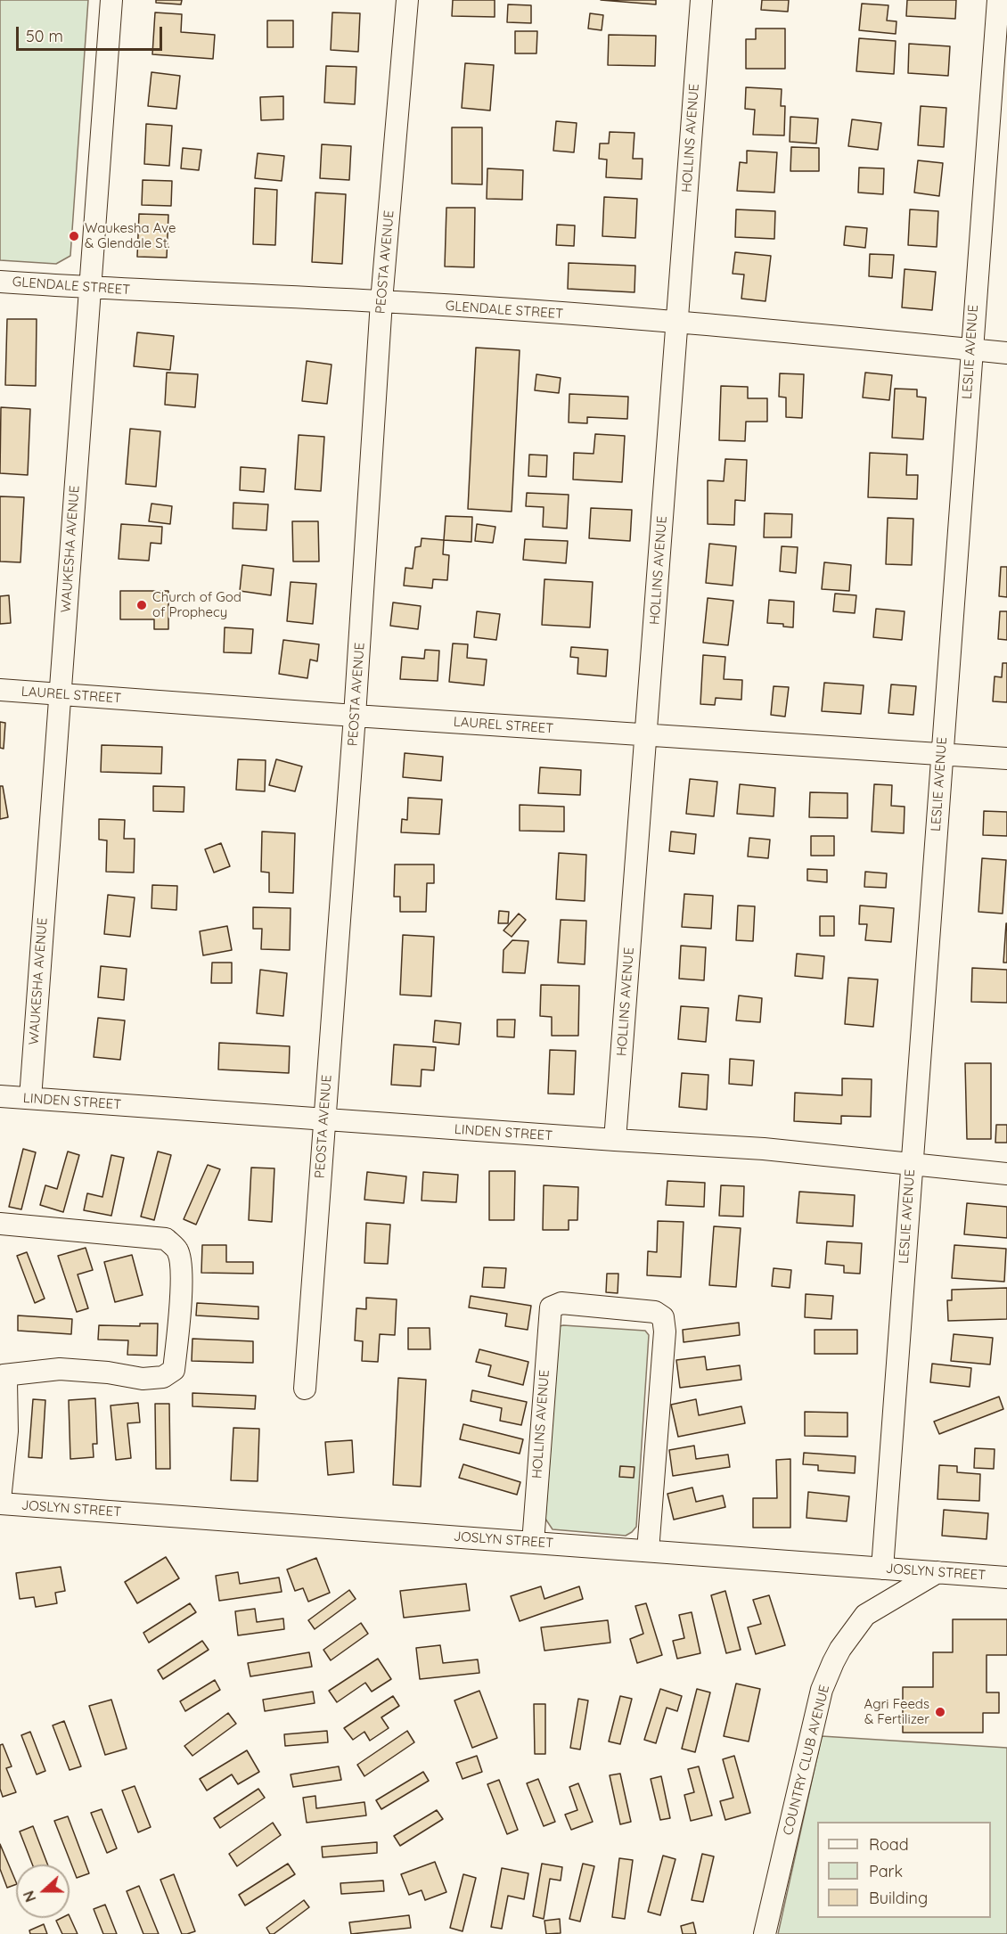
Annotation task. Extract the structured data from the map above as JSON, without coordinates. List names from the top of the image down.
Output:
{
  "streets": {
    "street": [
      "HOLLINS AVENUE",
      "PEOSTA AVENUE",
      "GLENDALE STREET",
      "LESLIE AVENUE",
      "WAUKESHA AVENUE",
      "LAUREL STREET",
      "LINDEN STREET",
      "JOSLYN STREET",
      "COUNTRY CLUB AVENUE"
    ]
  },
  "crossings": [
    ["HOLLINS AVENUE", "GLENDALE STREET"],
    ["HOLLINS AVENUE", "LAUREL STREET"],
    ["HOLLINS AVENUE", "LINDEN STREET"],
    ["HOLLINS AVENUE", "JOSLYN STREET"],
    ["PEOSTA AVENUE", "GLENDALE STREET"],
    ["PEOSTA AVENUE", "LAUREL STREET"],
    ["PEOSTA AVENUE", "LINDEN STREET"],
    ["GLENDALE STREET", "LESLIE AVENUE"],
    ["GLENDALE STREET", "WAUKESHA AVENUE"],
    ["LESLIE AVENUE", "LAUREL STREET"],
    ["LESLIE AVENUE", "LINDEN STREET"],
    ["LESLIE AVENUE", "JOSLYN STREET"],
    ["WAUKESHA AVENUE", "LAUREL STREET"],
    ["WAUKESHA AVENUE", "LINDEN STREET"],
    ["JOSLYN STREET", "COUNTRY CLUB AVENUE"]
  ],
  "places": ["Waukesha Ave & Glendale St.", "Church of God of Prophecy", "Agri Feeds & Fertilizer"],
  "legend": ["Road", "Park", "Building"],
  "scale_bar": "50 m",
  "north": "left"
}
